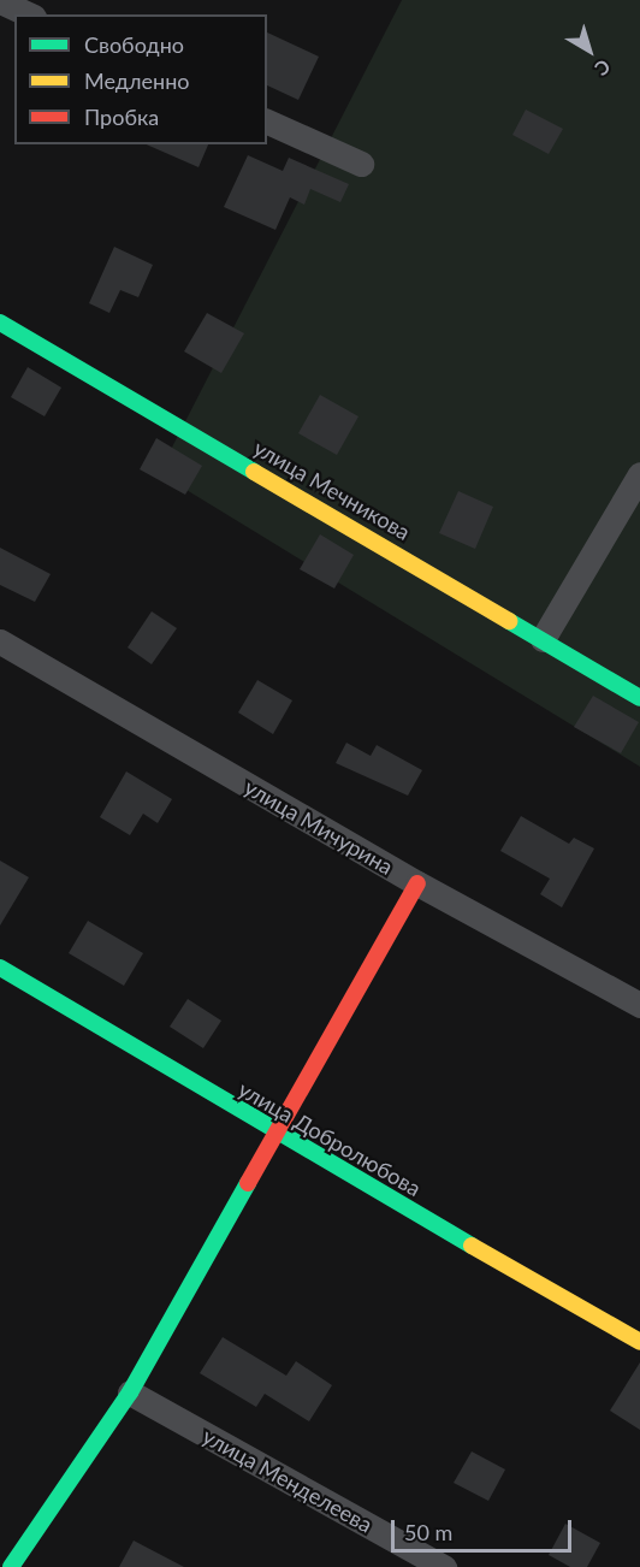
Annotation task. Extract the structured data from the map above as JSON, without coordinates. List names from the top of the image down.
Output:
{
  "streets": {
    "street": [
      "улица Мечникова",
      "улица Мичурина",
      "улица Добролюбова",
      "улица Менделеева"
    ]
  },
  "legend": ["Свободно", "Медленно", "Пробка"],
  "scale_bar": "50 m",
  "north": "bottom right"
}
